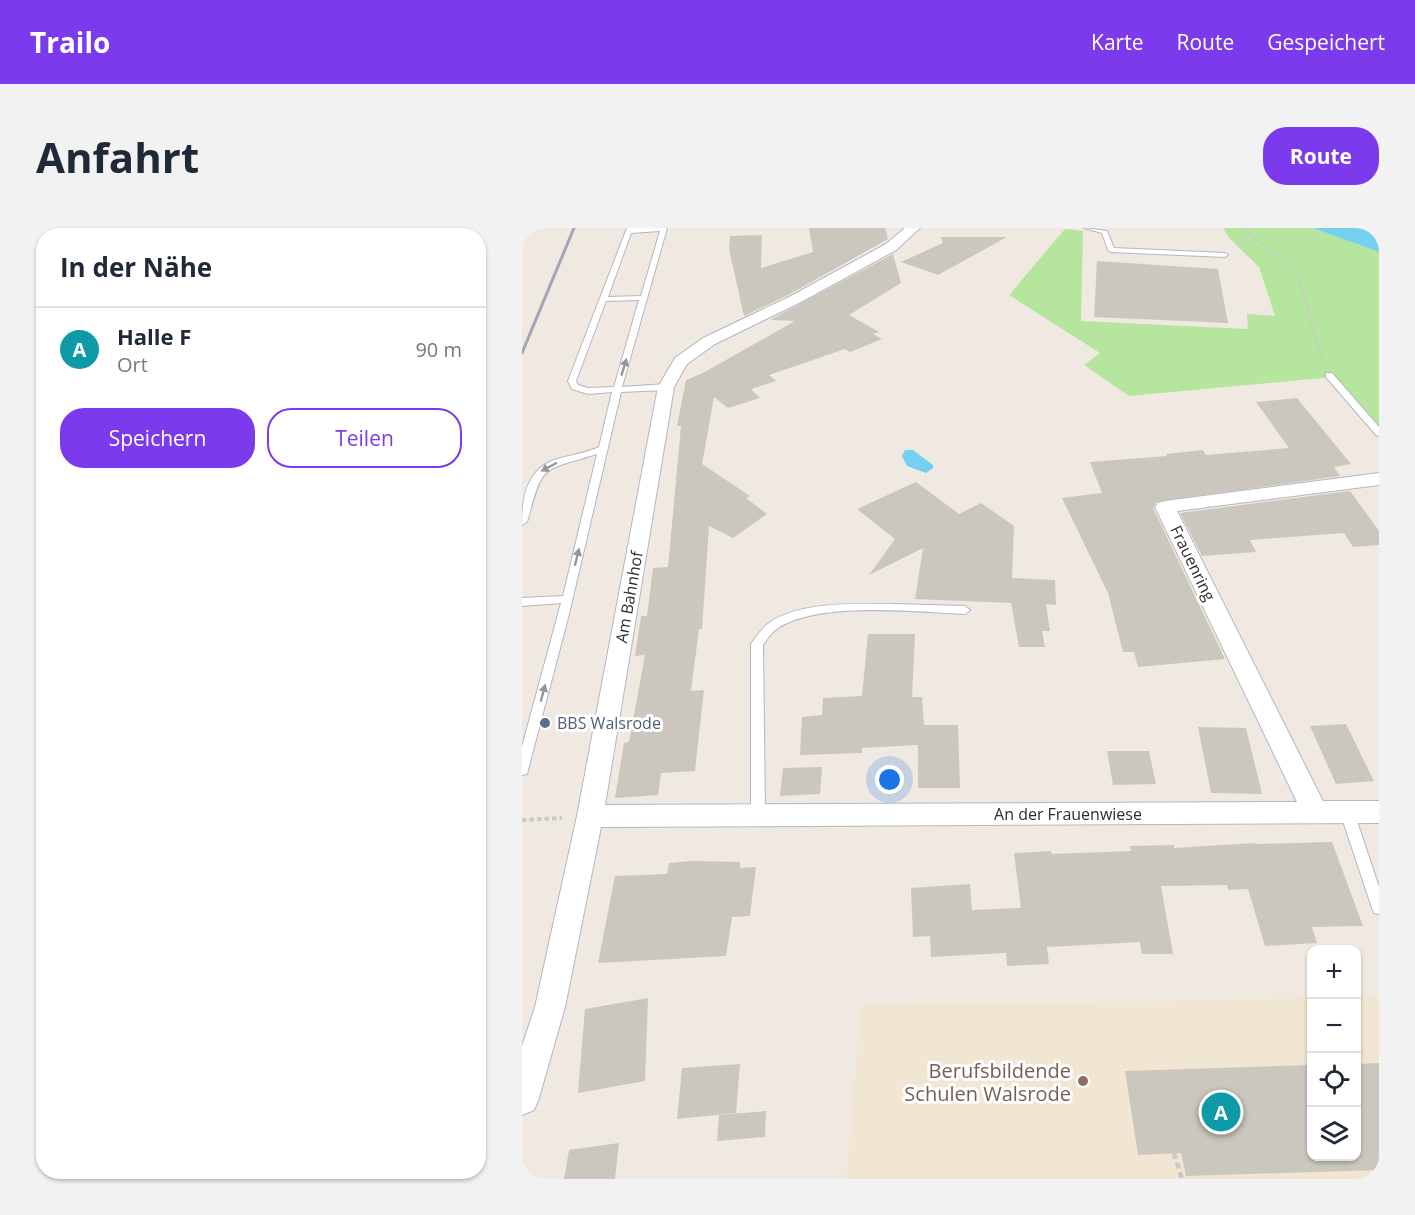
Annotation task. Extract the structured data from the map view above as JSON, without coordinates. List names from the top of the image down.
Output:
{
  "streets": {
    "street": ["Frauenring", "Am Bahnhof", "An der Frauenwiese"]
  },
  "crossings": [
    ["Frauenring", "An der Frauenwiese"],
    ["Am Bahnhof", "An der Frauenwiese"]
  ],
  "places": ["BBS Walsrode", "Berufsbildende Schulen Walsrode"],
  "page": {
    "header": "Trailo",
    "nav": ["Karte", "Route", "Gespeichert"],
    "buttons": [
      "Route",
      ["Speichern", "Teilen"]
    ],
    "title": "Anfahrt",
    "heading": "In der Nähe",
    "list": [
      {
        "mark": "A",
        "name": "Halle F",
        "note": "Ort",
        "value": "90 m"
      }
    ],
    "map_buttons": ["+", "−"],
    "pins": "A"
  }
}
